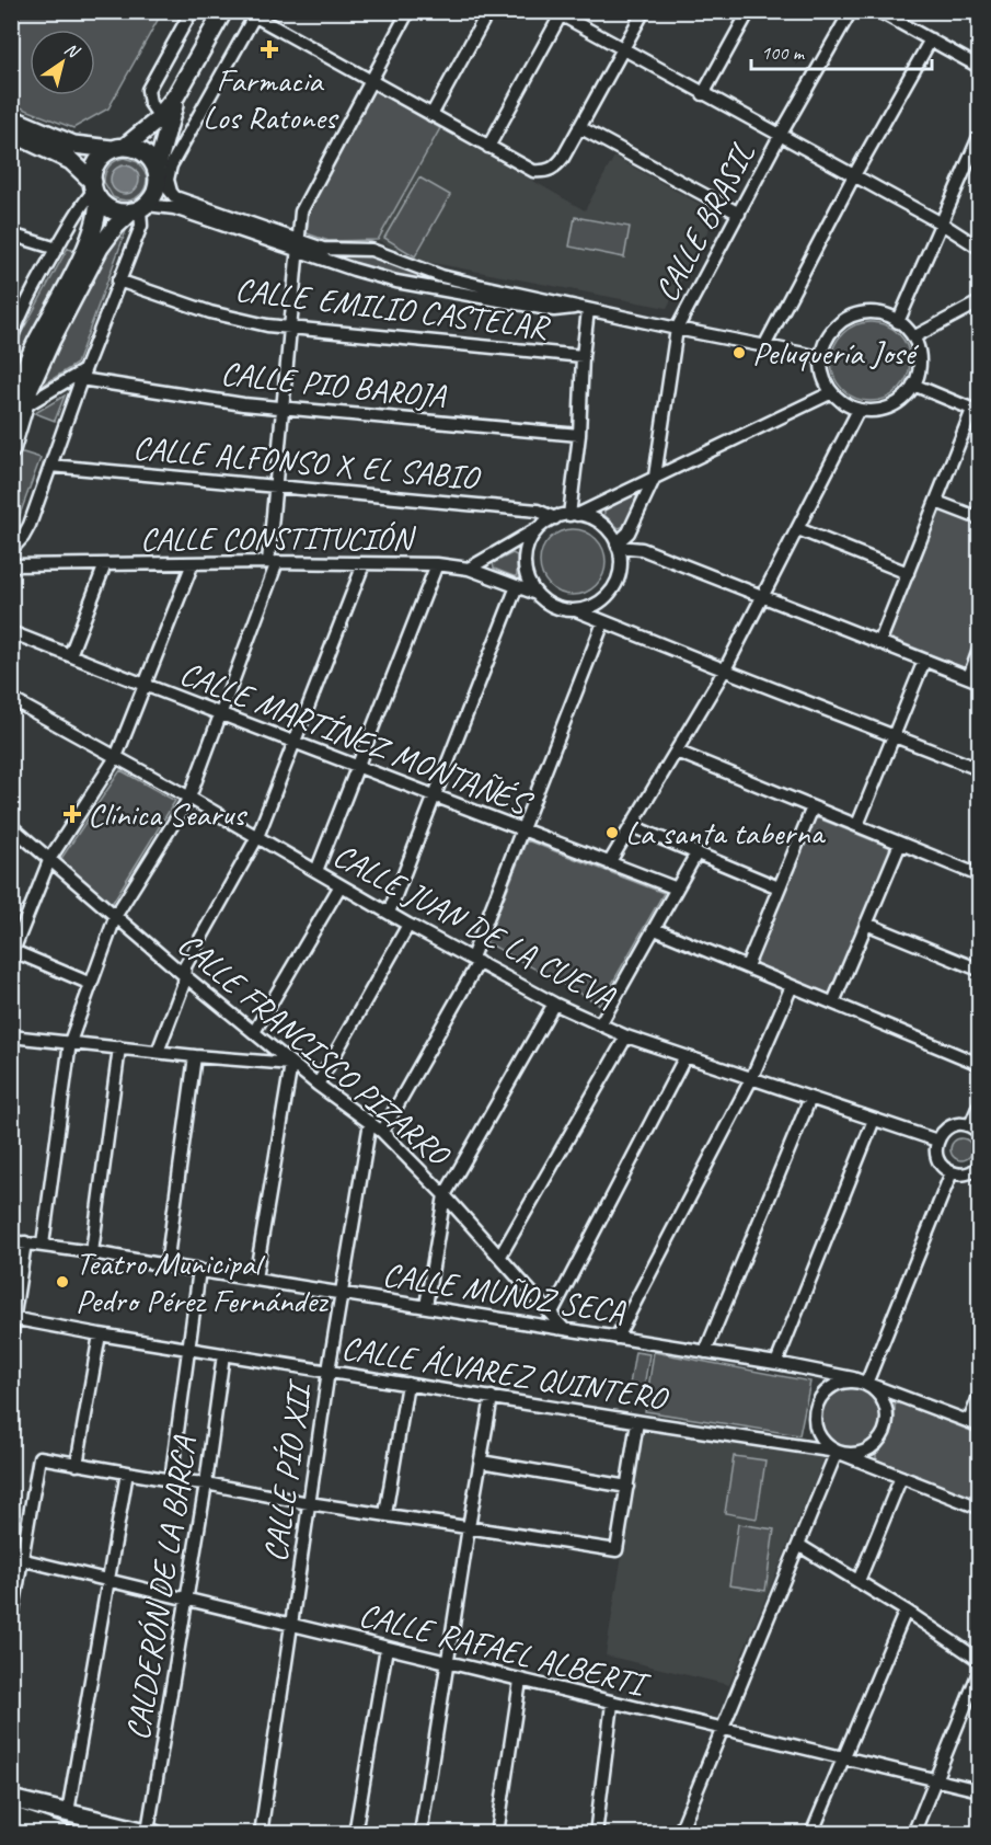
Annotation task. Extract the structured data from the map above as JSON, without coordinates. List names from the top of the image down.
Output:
{
  "streets": {
    "street": [
      "CALLE BRASIL",
      "CALLE EMILIO CASTELAR",
      "CALLE PIO BAROJA",
      "CALLE ALFONSO X EL SABIO",
      "CALLE CONSTITUCIÓN",
      "CALLE MARTÍNEZ MONTAÑÉS",
      "CALLE JUAN DE LA CUEVA",
      "CALLE FRANCISCO PIZARRO",
      "CALLE MUÑOZ SECA",
      "CALLE ÁLVAREZ QUINTERO",
      "CALLE PÍO XII",
      "CALDERÓN DE LA BARCA",
      "CALLE RAFAEL ALBERTI"
    ]
  },
  "crossings": [
    ["CALLE BRASIL", "CALLE ALFONSO X EL SABIO"],
    ["CALLE BRASIL", "CALLE CONSTITUCIÓN"],
    ["CALLE ALFONSO X EL SABIO", "CALLE CONSTITUCIÓN"],
    ["CALLE FRANCISCO PIZARRO", "CALLE MUÑOZ SECA"],
    ["CALLE FRANCISCO PIZARRO", "CALLE PÍO XII"],
    ["CALLE MUÑOZ SECA", "CALLE ÁLVAREZ QUINTERO"],
    ["CALLE MUÑOZ SECA", "CALLE PÍO XII"],
    ["CALLE ÁLVAREZ QUINTERO", "CALLE PÍO XII"],
    ["CALLE ÁLVAREZ QUINTERO", "CALDERÓN DE LA BARCA"],
    ["CALLE PÍO XII", "CALLE RAFAEL ALBERTI"],
    ["CALDERÓN DE LA BARCA", "CALLE RAFAEL ALBERTI"]
  ],
  "places": {
    "health": ["Farmacia Los Ratones", "Clínica Searus"],
    "other": ["Peluquería José", "La santa taberna", "Teatro Municipal Pedro Pérez Fernández"]
  },
  "scale_bar": "100 m",
  "north": "top right"
}
